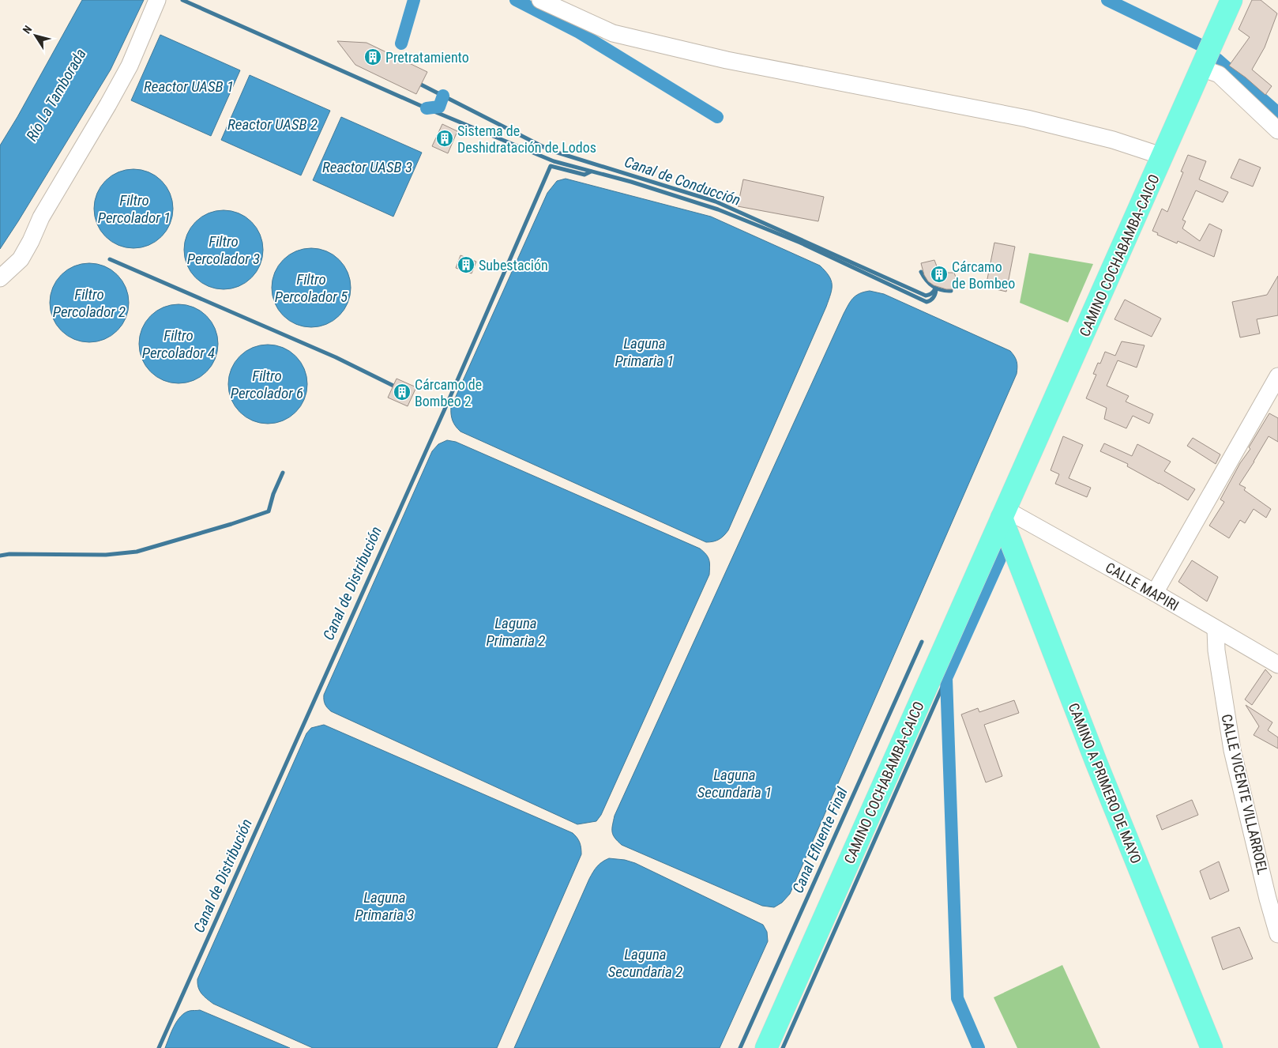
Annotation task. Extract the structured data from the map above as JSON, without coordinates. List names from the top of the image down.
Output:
{
  "streets": {
    "main road": ["CAMINO COCHABAMBA-CAICO", "CAMINO A PRIMERO DE MAYO"],
    "street": ["CALLE MAPIRI", "CALLE VICENTE VILLARROEL"]
  },
  "crossings": [
    ["CAMINO COCHABAMBA-CAICO", "CALLE MAPIRI"],
    ["CAMINO COCHABAMBA-CAICO", "CAMINO A PRIMERO DE MAYO"],
    ["CALLE MAPIRI", "CAMINO A PRIMERO DE MAYO"],
    ["CALLE MAPIRI", "CALLE VICENTE VILLARROEL"]
  ],
  "water": [
    "Reactor UASB 1",
    "Río La Tamborada",
    "Reactor UASB 2",
    "Reactor UASB 3",
    "Canal de Conducción",
    "Filtro Percolador 1",
    "Filtro Percolador 3",
    "Filtro Percolador 5",
    "Filtro Percolador 2",
    "Filtro Percolador 4",
    "Laguna Primaria 1",
    "Filtro Percolador 6",
    "Canal de Distribución",
    "Laguna Primaria 2",
    "Laguna Secundaria 1",
    "Canal Efluente Final",
    "Laguna Primaria 3",
    "Laguna Secundaria 2"
  ],
  "places": {
    "building": [
      "Pretratamiento",
      "Sistema de Deshidratación de Lodos",
      "Subestación",
      "Cárcamo de Bombeo",
      "Cárcamo de Bombeo 2"
    ]
  },
  "north": "top left"
}
